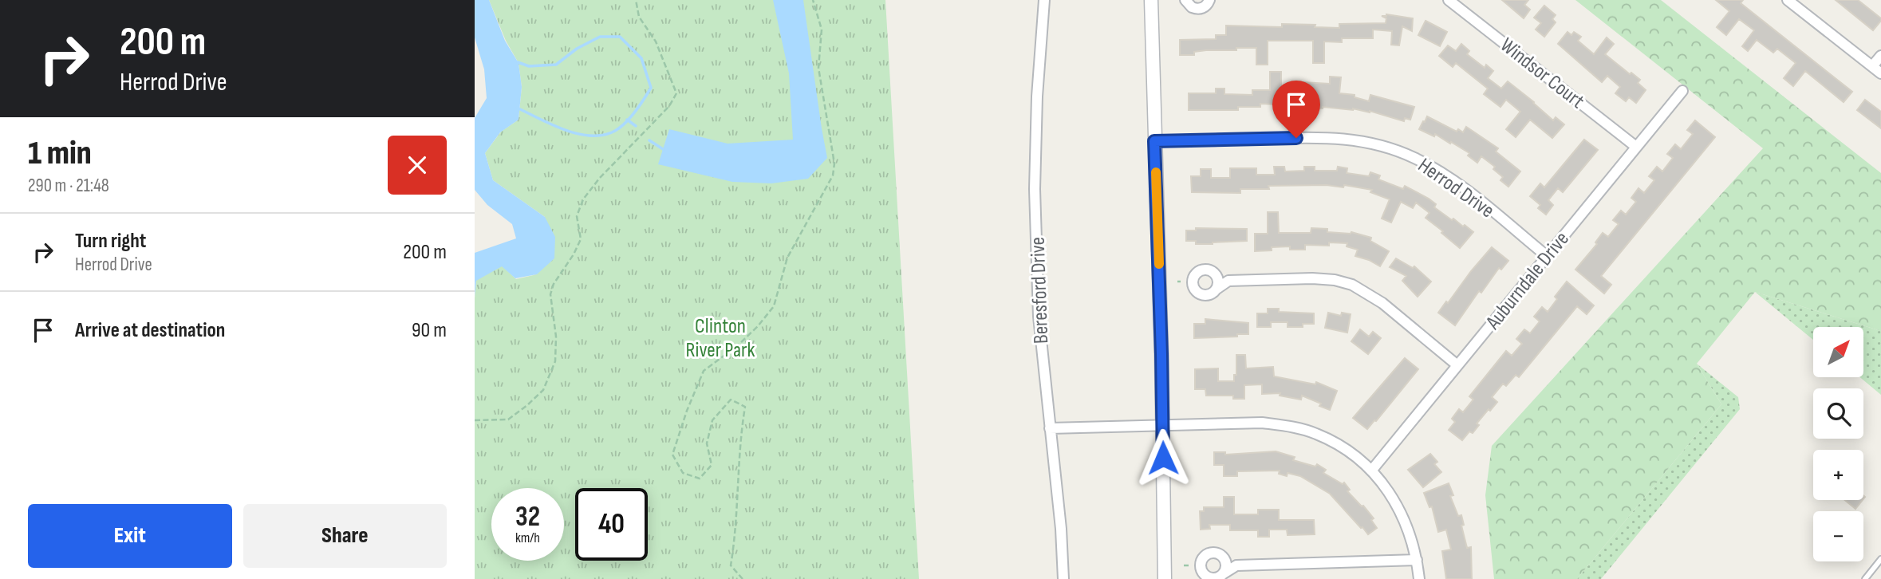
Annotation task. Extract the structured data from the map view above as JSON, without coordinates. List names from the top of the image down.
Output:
{
  "streets": {
    "street": [
      "Windsor Court",
      "Herrod Drive",
      "Auburndale Drive",
      "Beresford Drive"
    ]
  },
  "crossings": [
    ["Windsor Court", "Auburndale Drive"],
    ["Herrod Drive", "Auburndale Drive"]
  ],
  "parks": ["Clinton River Park"],
  "north": "top right",
  "page": {
    "turn": ["200 m", "Herrod Drive"],
    "heading": ["1 min", "290 m · 21:48"],
    "list": [
      {
        "name": "Turn right",
        "note": "Herrod Drive",
        "value": "200 m"
      },
      {
        "name": "Arrive at destination",
        "value": "90 m"
      }
    ],
    "map_buttons": ["+", "−"],
    "speed": "32 km/h",
    "limit": "40",
    "buttons": ["Exit", "Share"]
  }
}
